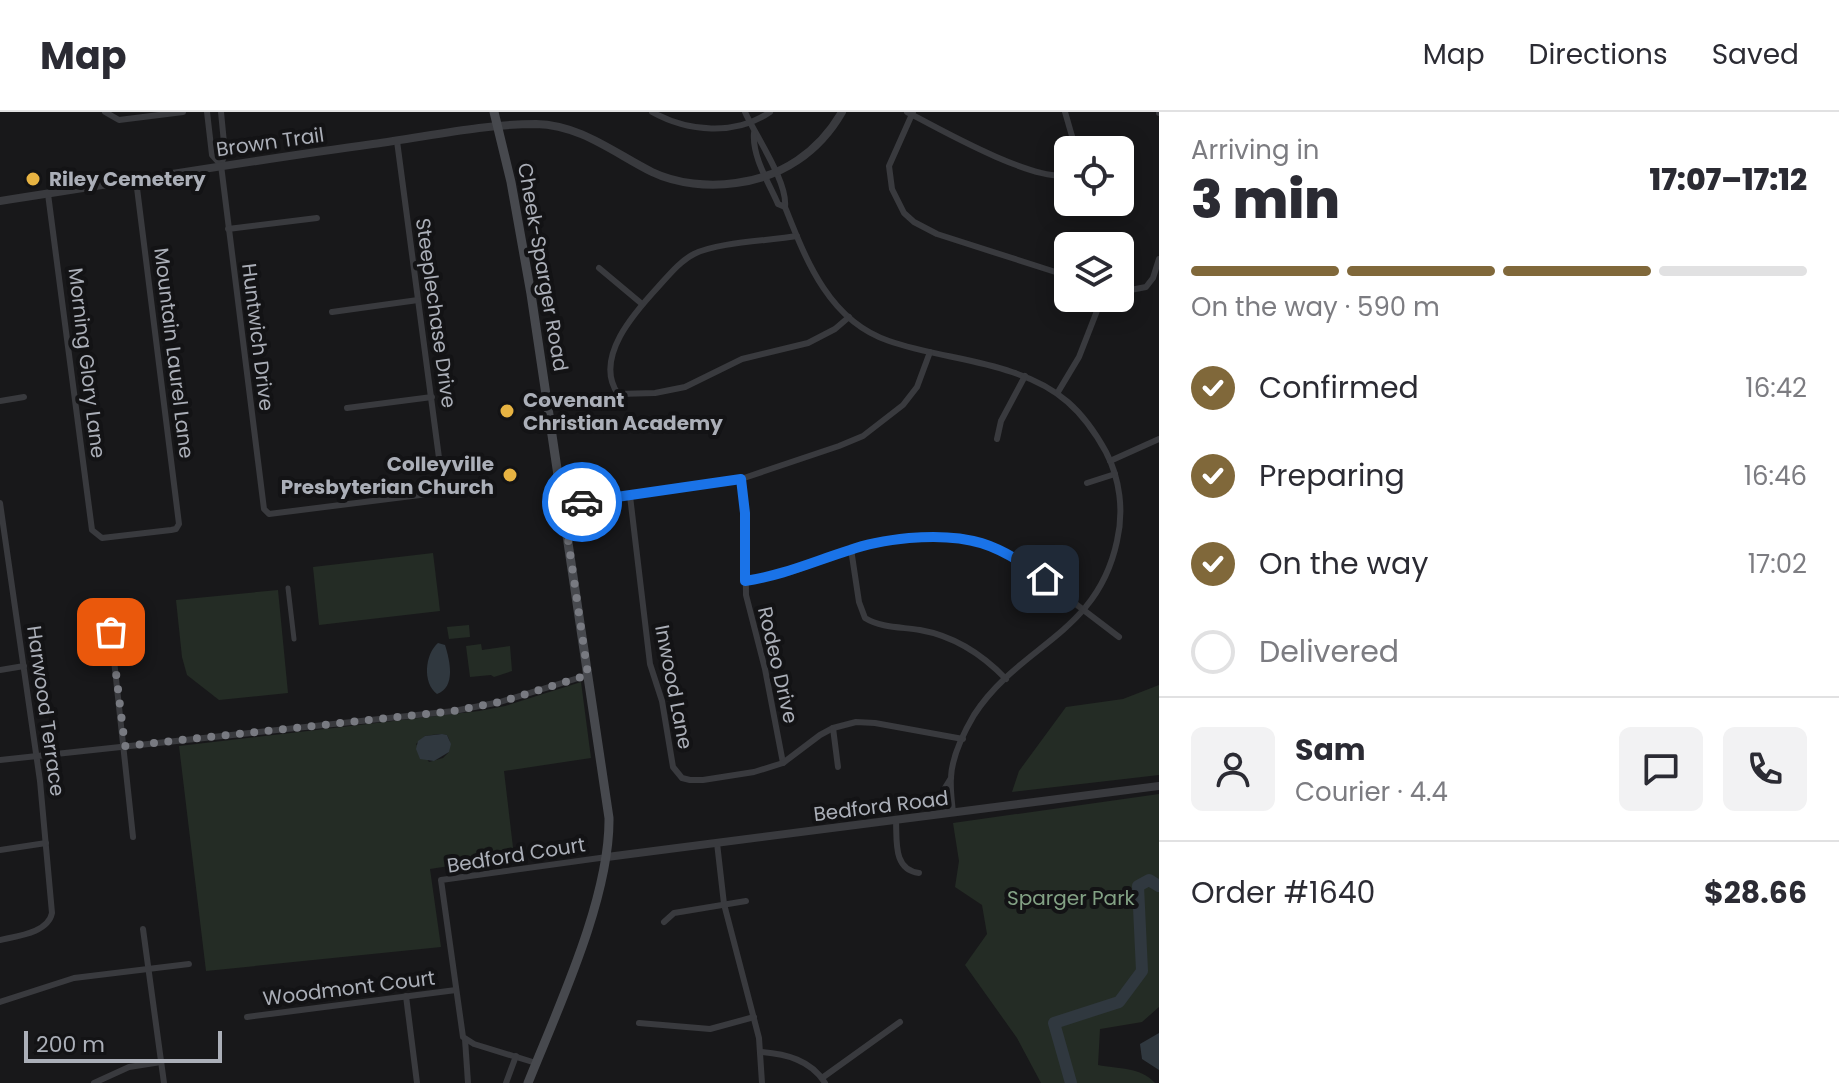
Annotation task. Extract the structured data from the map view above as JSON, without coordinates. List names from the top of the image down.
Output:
{
  "streets": {
    "main road": ["Cheek-Sparger Road"],
    "street": [
      "Brown Trail",
      "Steeplechase Drive",
      "Huntwich Drive",
      "Mountain Laurel Lane",
      "Morning Glory Lane",
      "Rodeo Drive",
      "Inwood Lane",
      "Harwood Terrace",
      "Bedford Road",
      "Bedford Court",
      "Woodmont Court"
    ]
  },
  "crossings": [
    ["Brown Trail", "Cheek-Sparger Road"],
    ["Brown Trail", "Steeplechase Drive"],
    ["Brown Trail", "Huntwich Drive"],
    ["Brown Trail", "Mountain Laurel Lane"],
    ["Brown Trail", "Morning Glory Lane"],
    ["Cheek-Sparger Road", "Bedford Road"],
    ["Cheek-Sparger Road", "Bedford Court"],
    ["Steeplechase Drive", "Huntwich Drive"],
    ["Mountain Laurel Lane", "Morning Glory Lane"],
    ["Rodeo Drive", "Inwood Lane"],
    ["Bedford Road", "Bedford Court"],
    ["Bedford Court", "Woodmont Court"]
  ],
  "parks": ["Sparger Park"],
  "places": ["Riley Cemetery", "Covenant Christian Academy", "Colleyville Presbyterian Church"],
  "scale_bar": "200 m",
  "page": {
    "header": "Map",
    "nav": ["Map", "Directions", "Saved"],
    "heading": ["3 min", "Arriving in", "17:07–17:12"],
    "panel": [
      "Sam",
      "Courier · 4.4",
      "Order #1640",
      "$28.66"
    ],
    "bar": "On the way · 590 m",
    "list": [
      ["Confirmed", "16:42"],
      ["Preparing", "16:46"],
      ["On the way", "17:02"],
      "Delivered"
    ],
    "scale": "200 m"
  }
}
